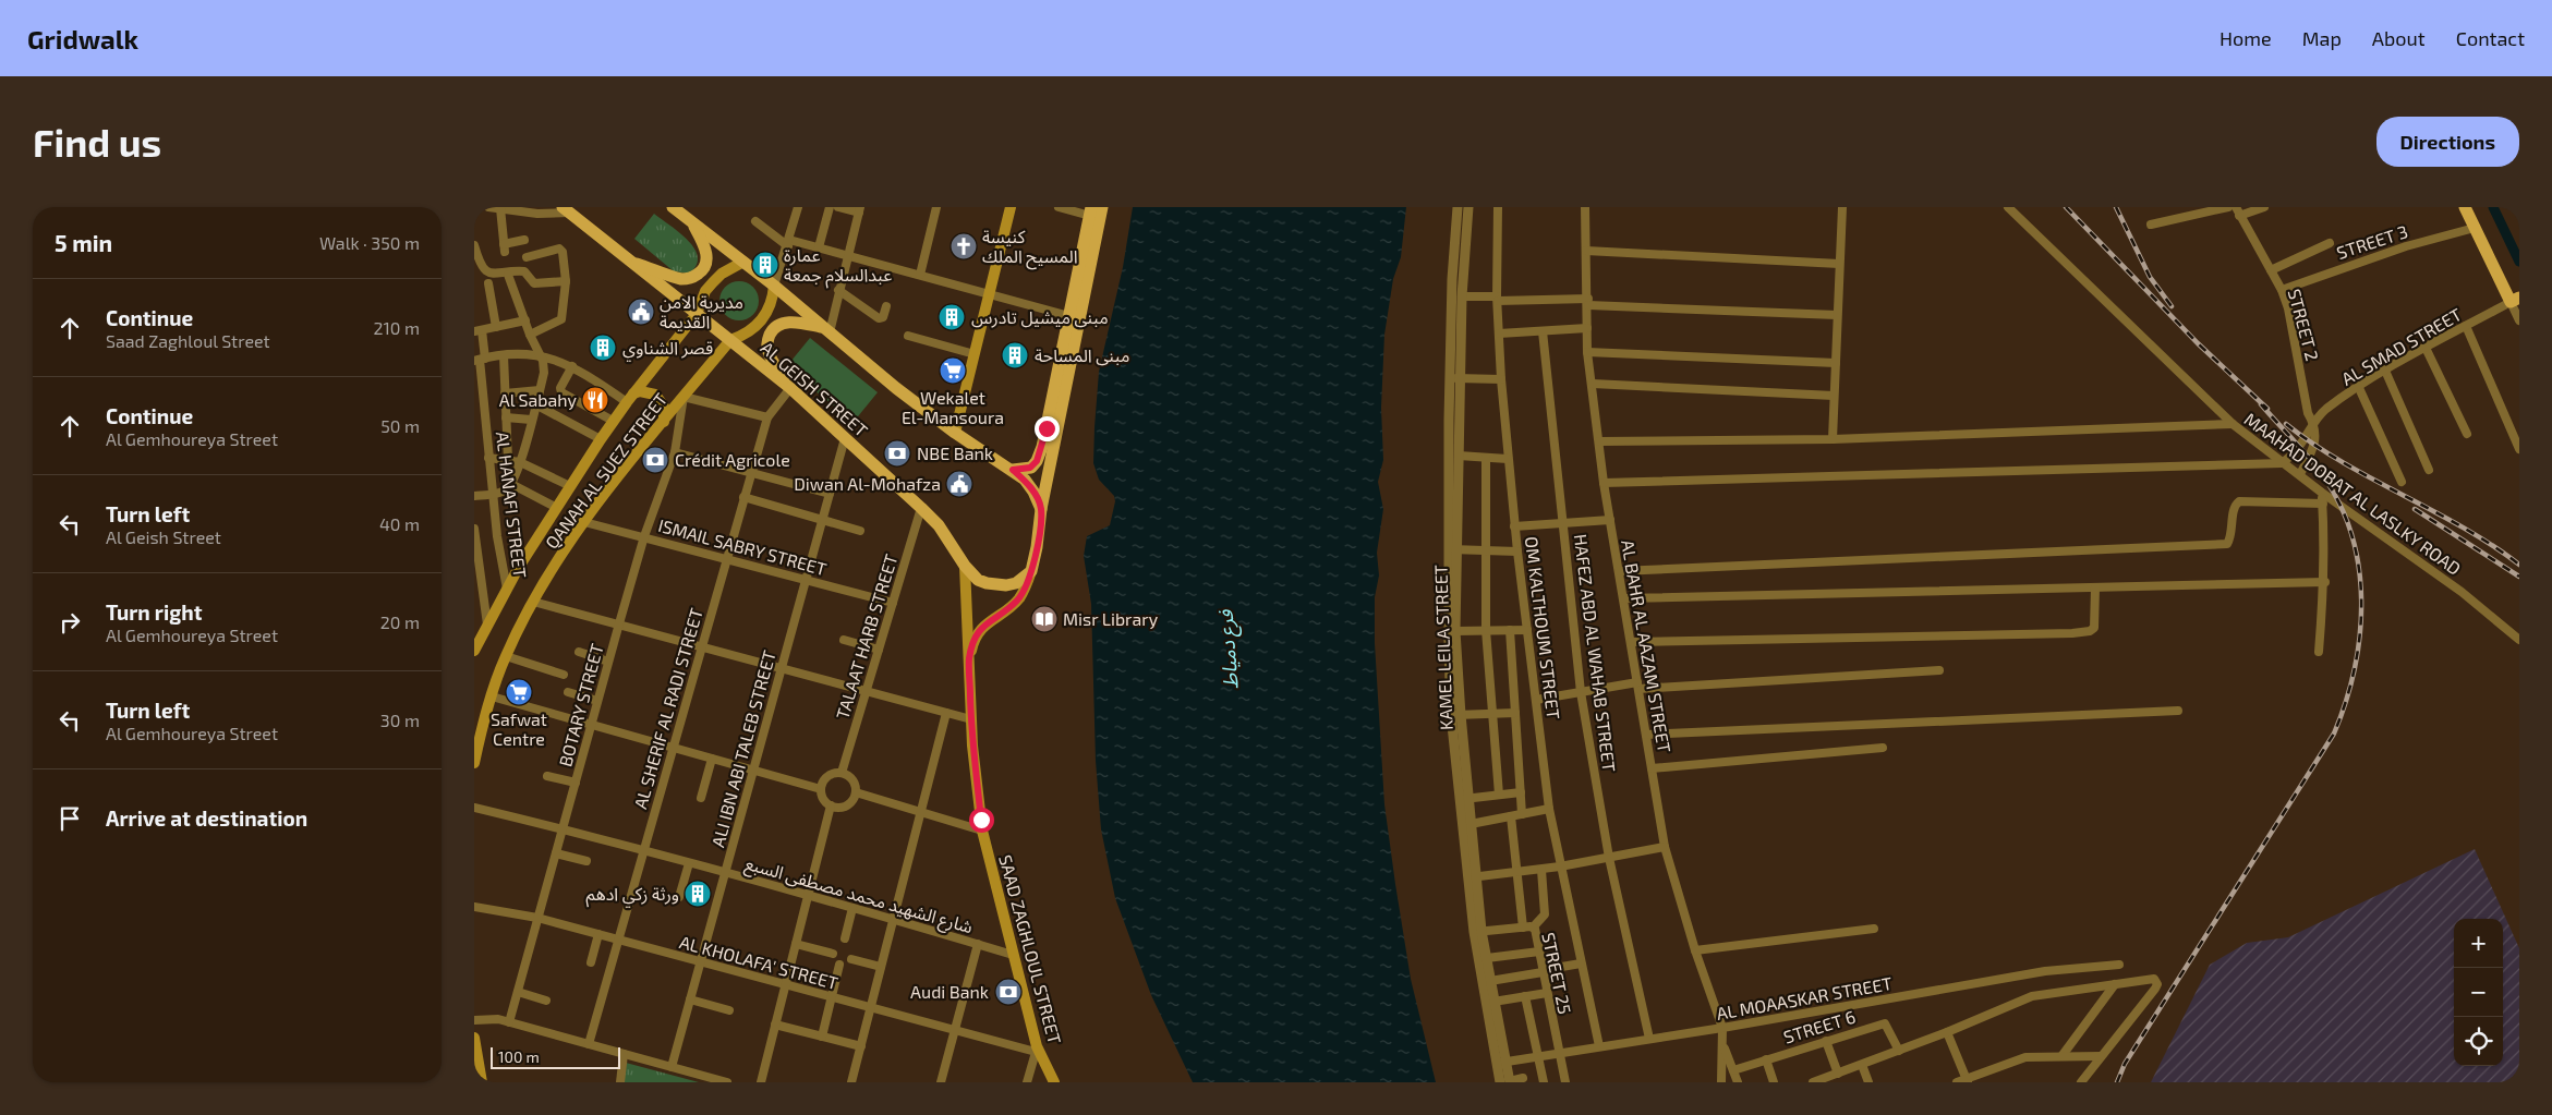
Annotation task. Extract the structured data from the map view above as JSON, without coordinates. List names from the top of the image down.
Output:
{
  "streets": {
    "main road": ["AL GEISH STREET", "QANAH AL SUEZ STREET", "SAAD ZAGHLOUL STREET"],
    "street": [
      "STREET 3",
      "STREET 2",
      "AL SMAD STREET",
      "MAAHAD DOBAT AL LASLKY ROAD",
      "AL HANAFI STREET",
      "ISMAIL SABRY STREET",
      "OM KALTHOUM STREET",
      "TALAAT HARB STREET",
      "AL BAHR AL AAZAM STREET",
      "KAMEL LEILA STREET",
      "HAFEZ ABD AL WAHAB STREET",
      "BOTARY STREET",
      "AL SHERIF AL RADI STREET",
      "ALI IBN ABI TALEB STREET",
      "شارع الشهيد محمد مصطفى السبع",
      "AL KHOLAFA' STREET",
      "STREET 25",
      "AL MOAASKAR STREET",
      "STREET 6"
    ]
  },
  "crossings": [
    ["STREET 3", "STREET 2"],
    ["STREET 2", "AL SMAD STREET"],
    ["AL SMAD STREET", "MAAHAD DOBAT AL LASLKY ROAD"],
    ["AL GEISH STREET", "QANAH AL SUEZ STREET"],
    ["AL GEISH STREET", "TALAAT HARB STREET"],
    ["AL GEISH STREET", "AL SHERIF AL RADI STREET"],
    ["AL GEISH STREET", "ALI IBN ABI TALEB STREET"],
    ["AL GEISH STREET", "SAAD ZAGHLOUL STREET"],
    ["QANAH AL SUEZ STREET", "AL HANAFI STREET"],
    ["QANAH AL SUEZ STREET", "ISMAIL SABRY STREET"],
    ["QANAH AL SUEZ STREET", "BOTARY STREET"],
    ["ISMAIL SABRY STREET", "TALAAT HARB STREET"],
    ["ISMAIL SABRY STREET", "BOTARY STREET"],
    ["ISMAIL SABRY STREET", "AL SHERIF AL RADI STREET"],
    ["ISMAIL SABRY STREET", "ALI IBN ABI TALEB STREET"],
    ["OM KALTHOUM STREET", "AL MOAASKAR STREET"],
    ["AL BAHR AL AAZAM STREET", "AL MOAASKAR STREET"],
    ["KAMEL LEILA STREET", "STREET 25"],
    ["KAMEL LEILA STREET", "AL MOAASKAR STREET"],
    ["HAFEZ ABD AL WAHAB STREET", "AL MOAASKAR STREET"],
    ["BOTARY STREET", "شارع الشهيد محمد مصطفى السبع"],
    ["BOTARY STREET", "AL KHOLAFA' STREET"],
    ["AL SHERIF AL RADI STREET", "شارع الشهيد محمد مصطفى السبع"],
    ["AL SHERIF AL RADI STREET", "AL KHOLAFA' STREET"],
    ["ALI IBN ABI TALEB STREET", "شارع الشهيد محمد مصطفى السبع"],
    ["ALI IBN ABI TALEB STREET", "AL KHOLAFA' STREET"],
    ["شارع الشهيد محمد مصطفى السبع", "SAAD ZAGHLOUL STREET"],
    ["SAAD ZAGHLOUL STREET", "AL KHOLAFA' STREET"],
    ["STREET 25", "AL MOAASKAR STREET"]
  ],
  "water": ["فرع دمياط"],
  "places": {
    "church": ["كنيسة المسيح الملك"],
    "building": [
      "عمارة عبدالسلام جمعة",
      "مبنى ميشيل تادرس",
      "قصر الشناوي",
      "مبنى المساحة",
      "ورثة زكي ادهم"
    ],
    "public building": ["مديرية الامن القديمة", "Diwan Al-Mohafza"],
    "supermarket": ["Wekalet El-Mansoura", "Safwat Centre"],
    "restaurant": ["Al Sabahy"],
    "bank": ["NBE Bank", "Crédit Agricole", "Audi Bank"],
    "library": ["Misr Library"]
  },
  "scale_bar": "100 m",
  "page": {
    "header": "Gridwalk",
    "nav": [
      "Home",
      "Map",
      "About",
      "Contact"
    ],
    "buttons": "Directions",
    "title": "Find us",
    "heading": ["5 min", "Walk · 350 m"],
    "list": [
      ["Continue", "Saad Zaghloul Street", "210 m"],
      ["Continue", "Al Gemhoureya Street", "50 m"],
      ["Turn left", "Al Geish Street", "40 m"],
      ["Turn right", "Al Gemhoureya Street", "20 m"],
      ["Turn left", "Al Gemhoureya Street", "30 m"],
      "Arrive at destination"
    ],
    "map_buttons": ["+", "−"],
    "scale": "100 m"
  }
}
